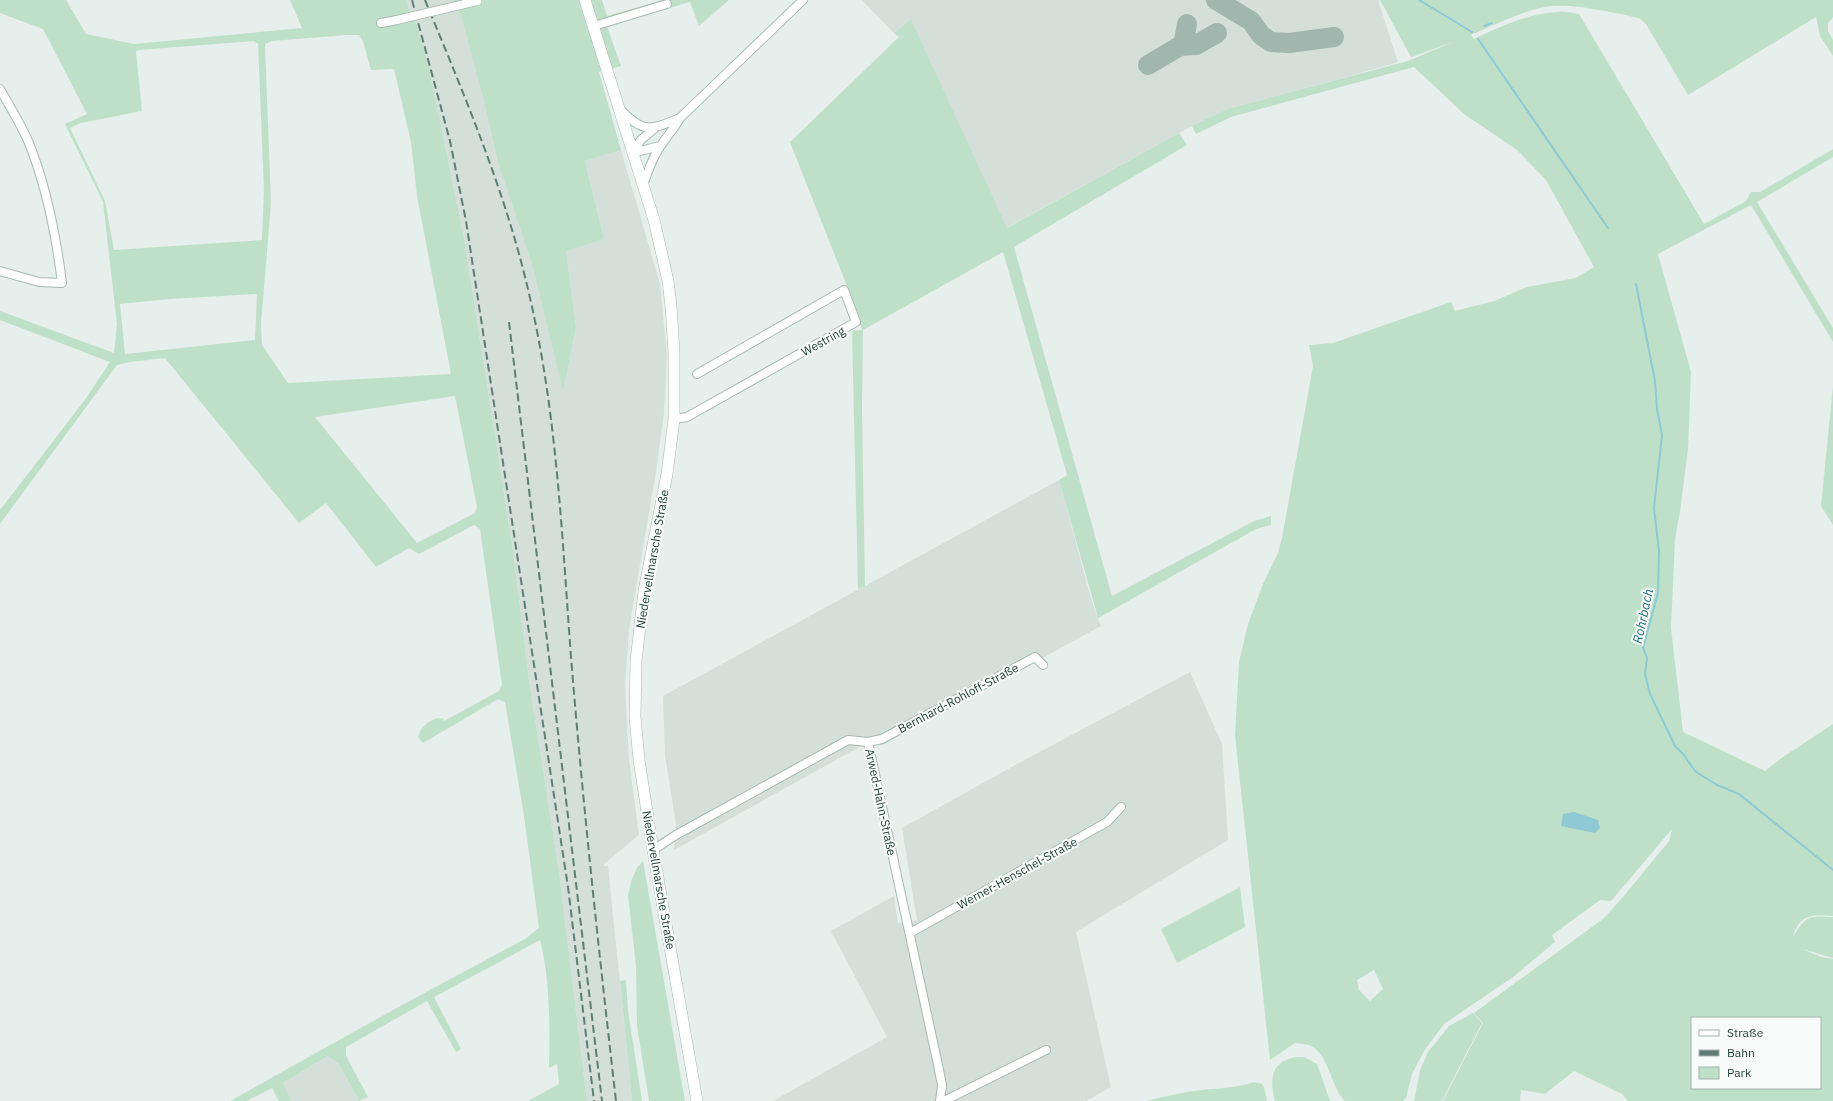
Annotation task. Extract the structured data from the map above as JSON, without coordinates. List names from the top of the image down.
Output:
{
  "streets": {
    "main road": ["Niedervellmarsche Straße"],
    "street": [
      "Westring",
      "Bernhard-Rohloff-Straße",
      "Arwed-Hahn-Straße",
      "Werner-Henschel-Straße"
    ]
  },
  "crossings": [
    ["Westring", "Niedervellmarsche Straße"],
    ["Niedervellmarsche Straße", "Arwed-Hahn-Straße"],
    ["Bernhard-Rohloff-Straße", "Arwed-Hahn-Straße"],
    ["Arwed-Hahn-Straße", "Werner-Henschel-Straße"]
  ],
  "water": ["Rohrbach"],
  "legend": ["Straße", "Bahn", "Park"]
}
